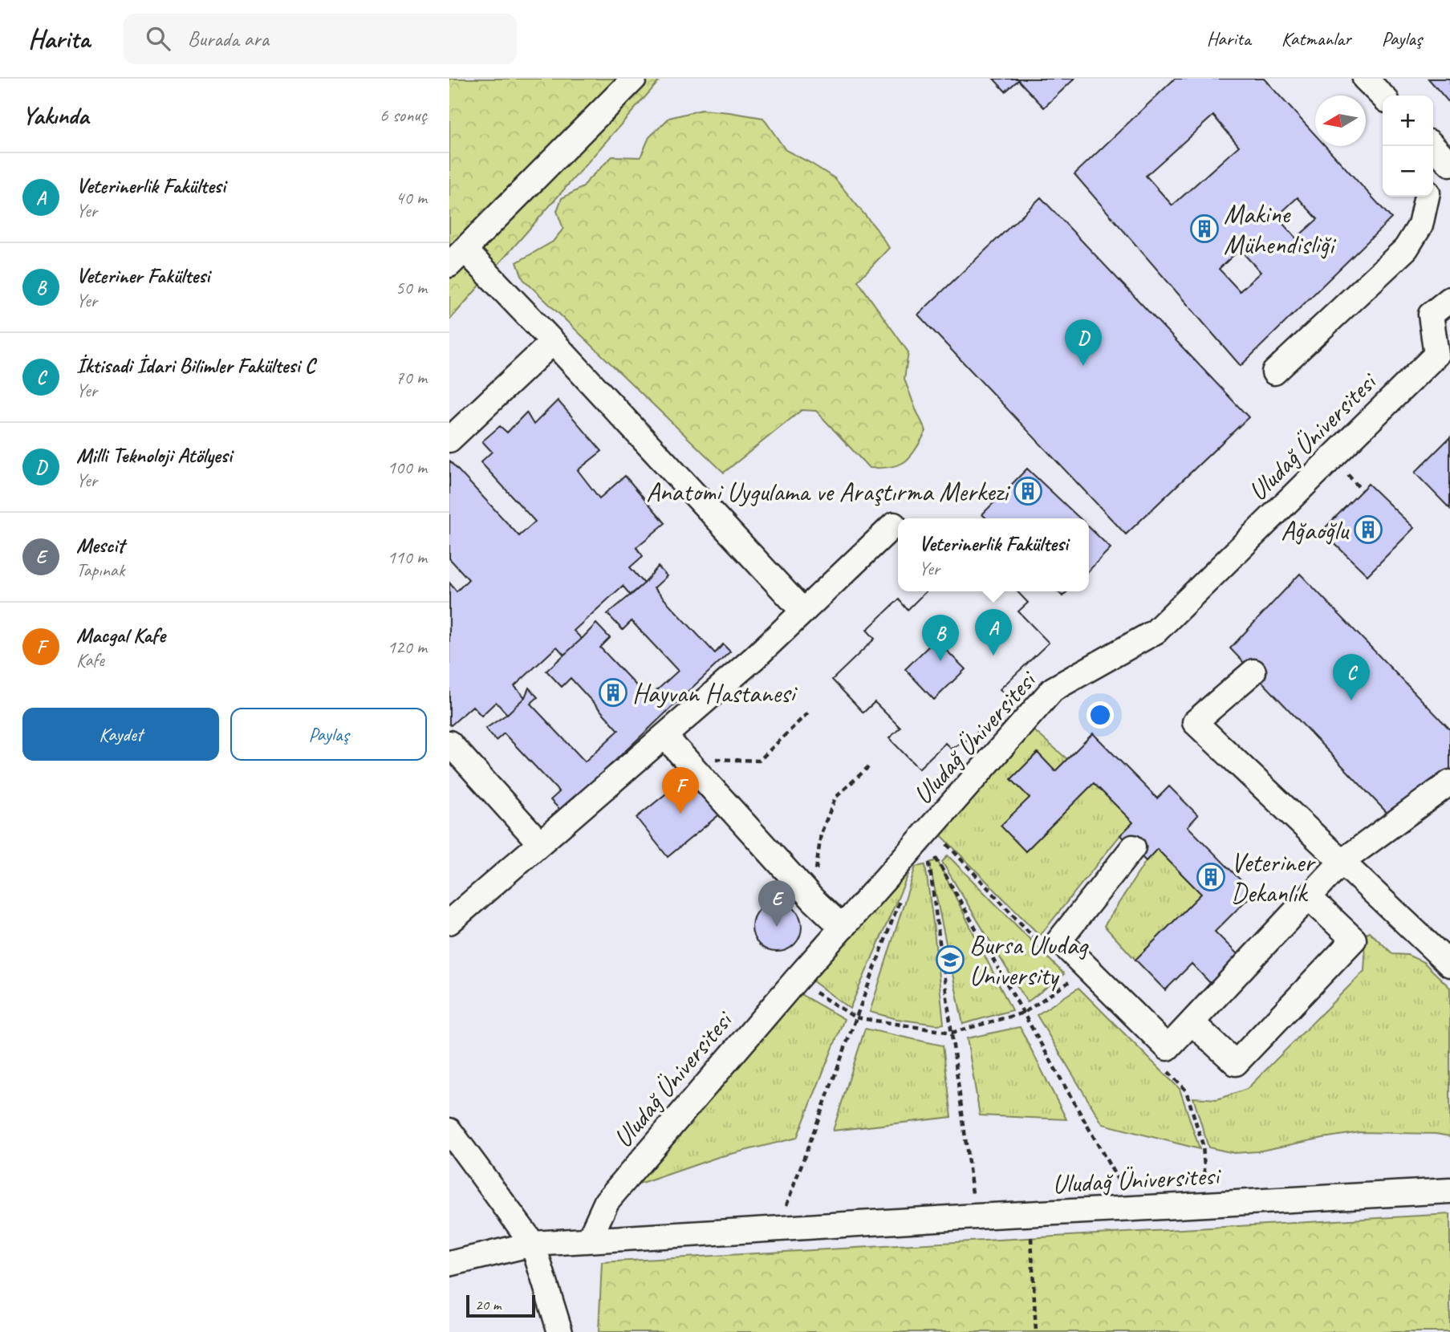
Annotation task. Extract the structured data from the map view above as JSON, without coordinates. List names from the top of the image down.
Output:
{
  "streets": {
    "street": ["Uludağ Üniversitesi"]
  },
  "places": {
    "building": [
      "Makine Mühendisliği",
      "Anatomi Uygulama ve Araştırma Merkezi",
      "Ağaoğlu",
      "Hayvan Hastanesi",
      "Veteriner Dekanlık"
    ],
    "school or university": ["Bursa Uludag University"]
  },
  "scale_bar": "20 m",
  "north": "left",
  "page": {
    "header": "Harita",
    "search": "Burada ara",
    "nav": ["Harita", "Katmanlar", "Paylaş"],
    "heading": ["Yakında", "6 sonuç"],
    "map_buttons": ["+", "−"],
    "list": [
      {
        "mark": "A",
        "name": "Veterinerlik Fakültesi",
        "note": "Yer",
        "value": "40 m"
      },
      {
        "mark": "B",
        "name": "Veteriner Fakültesi",
        "note": "Yer",
        "value": "50 m"
      },
      {
        "mark": "C",
        "name": "İktisadi İdari Bilimler Fakültesi C",
        "note": "Yer",
        "value": "70 m"
      },
      {
        "mark": "D",
        "name": "Milli Teknoloji Atölyesi",
        "note": "Yer",
        "value": "100 m"
      },
      {
        "mark": "E",
        "name": "Mescit",
        "note": "Tapınak",
        "value": "110 m"
      },
      {
        "mark": "F",
        "name": "Macgal Kafe",
        "note": "Kafe",
        "value": "120 m"
      }
    ],
    "pins": [
      "D",
      "A",
      "B",
      "C",
      "F",
      "E"
    ],
    "popup": ["Veterinerlik Fakültesi", "Yer"],
    "buttons": ["Kaydet", "Paylaş"],
    "scale": "20 m"
  }
}
